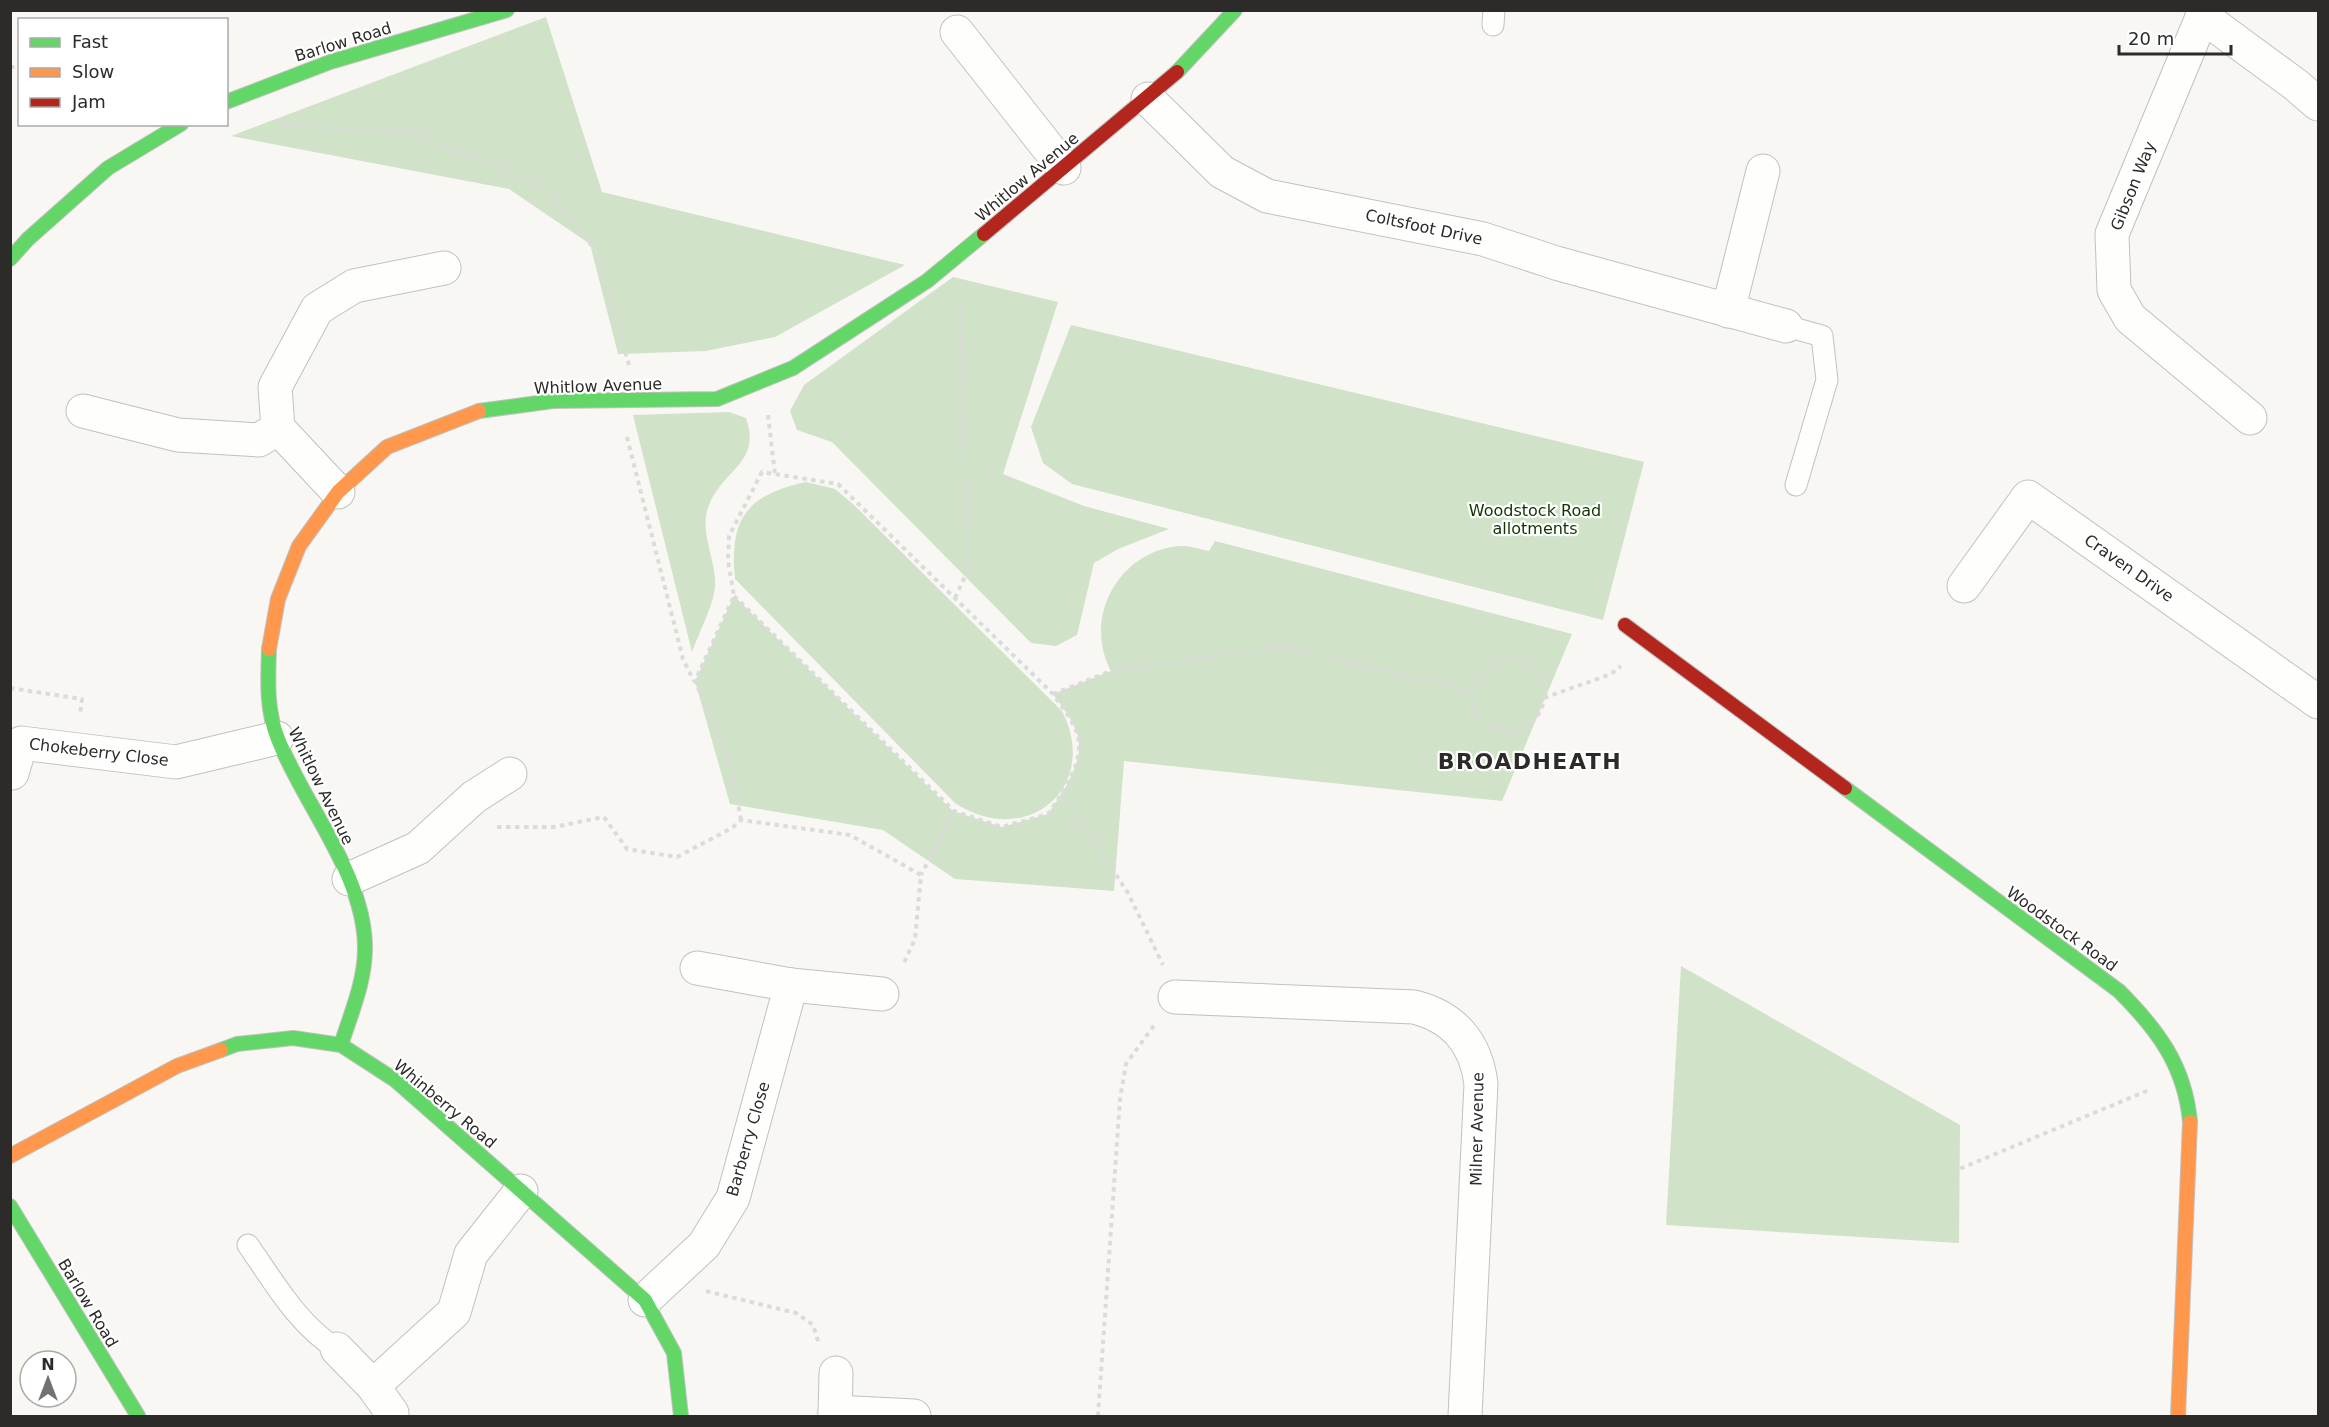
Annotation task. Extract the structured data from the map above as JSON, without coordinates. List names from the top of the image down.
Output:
{
  "streets": {
    "street": [
      "Barlow Road",
      "Whitlow Avenue",
      "Gibson Way",
      "Coltsfoot Drive",
      "Craven Drive",
      "Chokeberry Close",
      "Woodstock Road",
      "Whinberry Road",
      "Milner Avenue",
      "Barberry Close"
    ]
  },
  "crossings": [
    ["Whitlow Avenue", "Coltsfoot Drive"],
    ["Whitlow Avenue", "Chokeberry Close"],
    ["Whitlow Avenue", "Whinberry Road"],
    ["Whinberry Road", "Barberry Close"]
  ],
  "districts": ["BROADHEATH"],
  "parks": ["Woodstock Road allotments"],
  "legend": ["Fast", "Slow", "Jam"],
  "scale_bar": "20 m",
  "north": "top"
}
